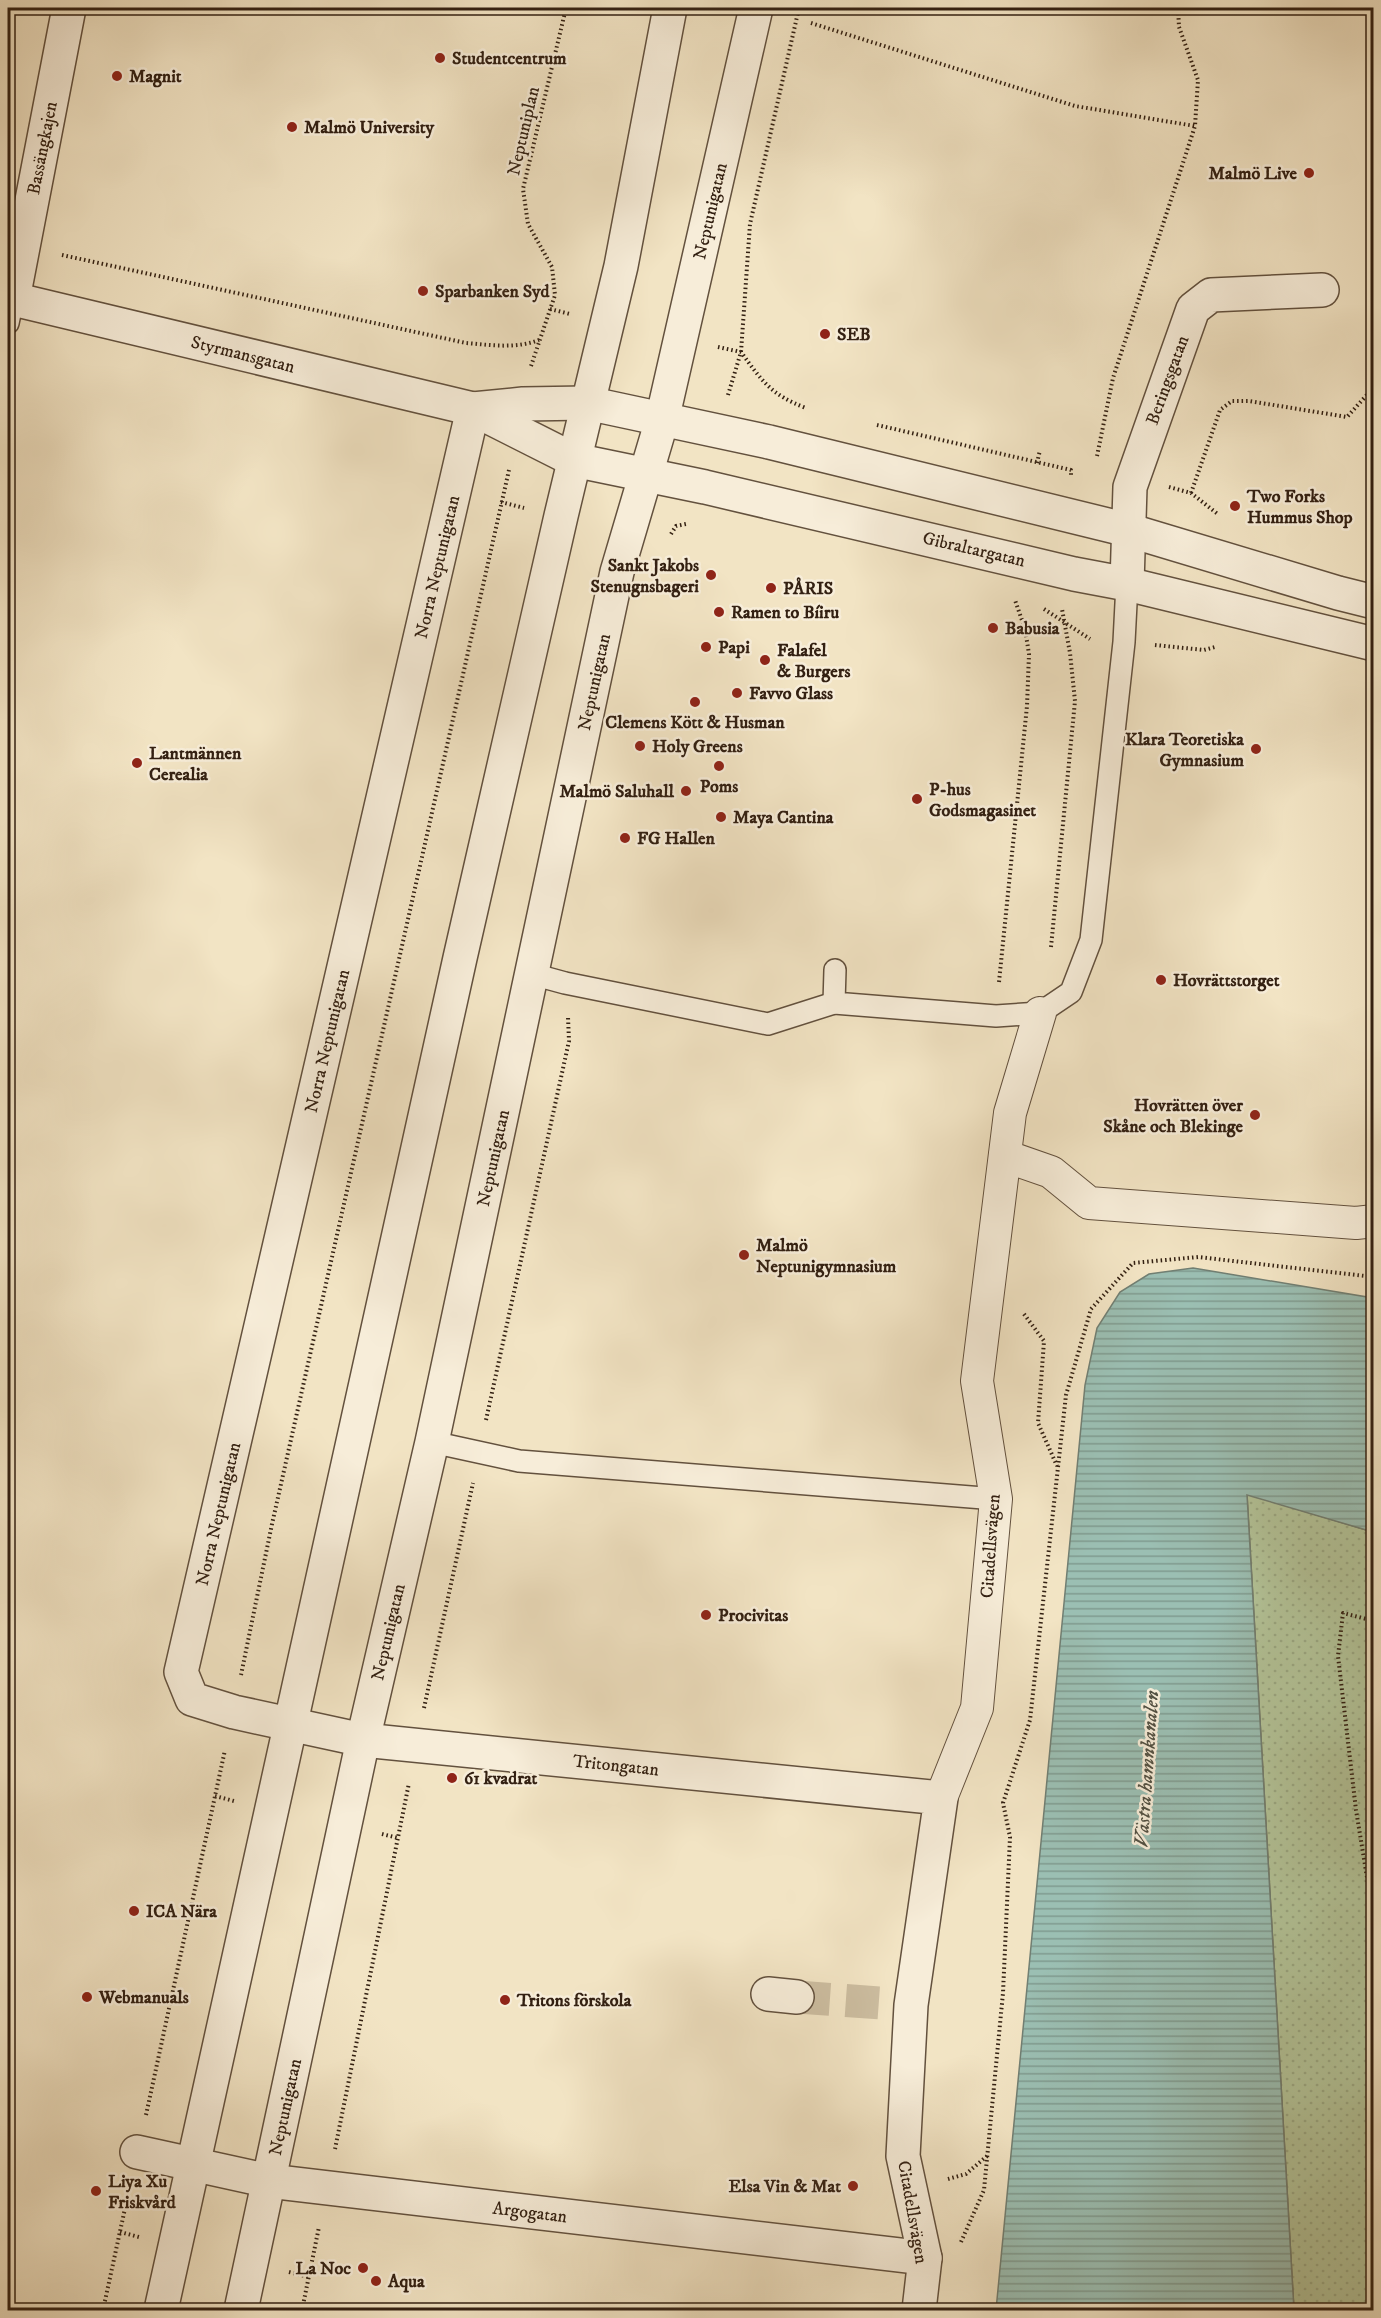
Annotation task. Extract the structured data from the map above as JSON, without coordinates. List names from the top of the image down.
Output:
{
  "streets": {
    "street": [
      "Bassängkajen",
      "Neptunigatan",
      "Styrmansgatan",
      "Beringsgatan",
      "Gibraltargatan",
      "Norra Neptunigatan",
      "Citadellsvägen",
      "Tritongatan",
      "Argogatan"
    ],
    "path": ["Neptuniplan"]
  },
  "crossings": [
    ["Bassängkajen", "Styrmansgatan"],
    ["Neptunigatan", "Gibraltargatan"],
    ["Neptunigatan", "Tritongatan"],
    ["Neptunigatan", "Argogatan"],
    ["Styrmansgatan", "Gibraltargatan"],
    ["Styrmansgatan", "Norra Neptunigatan"],
    ["Beringsgatan", "Gibraltargatan"],
    ["Norra Neptunigatan", "Tritongatan"],
    ["Citadellsvägen", "Tritongatan"],
    ["Citadellsvägen", "Argogatan"]
  ],
  "water": ["Västra hamnkanalen"],
  "places": [
    "Studentcentrum",
    "Magnit",
    "Malmö University",
    "Malmö Live",
    "Sparbanken Syd",
    "SEB",
    "Two Forks Hummus Shop",
    "Sankt Jakobs Stenugnsbageri",
    "PÅRIS",
    "Ramen to Bíiru",
    "Babusia",
    "Papi",
    "Falafel & Burgers",
    "Favvo Glass",
    "Clemens Kött & Husman",
    "Holy Greens",
    "Klara Teoretiska Gymnasium",
    "Lantmännen Cerealia",
    "Poms",
    "Malmö Saluhall",
    "P-hus Godsmagasinet",
    "Maya Cantina",
    "FG Hallen",
    "Hovrättstorget",
    "Hovrätten över Skåne och Blekinge",
    "Malmö Neptunigymnasium",
    "Procivitas",
    "61 kvadrat",
    "ICA Nära",
    "Webmanuals",
    "Tritons förskola",
    "Elsa Vin & Mat",
    "Liya Xu Friskvård",
    "La Noc",
    "Aqua"
  ]
}
